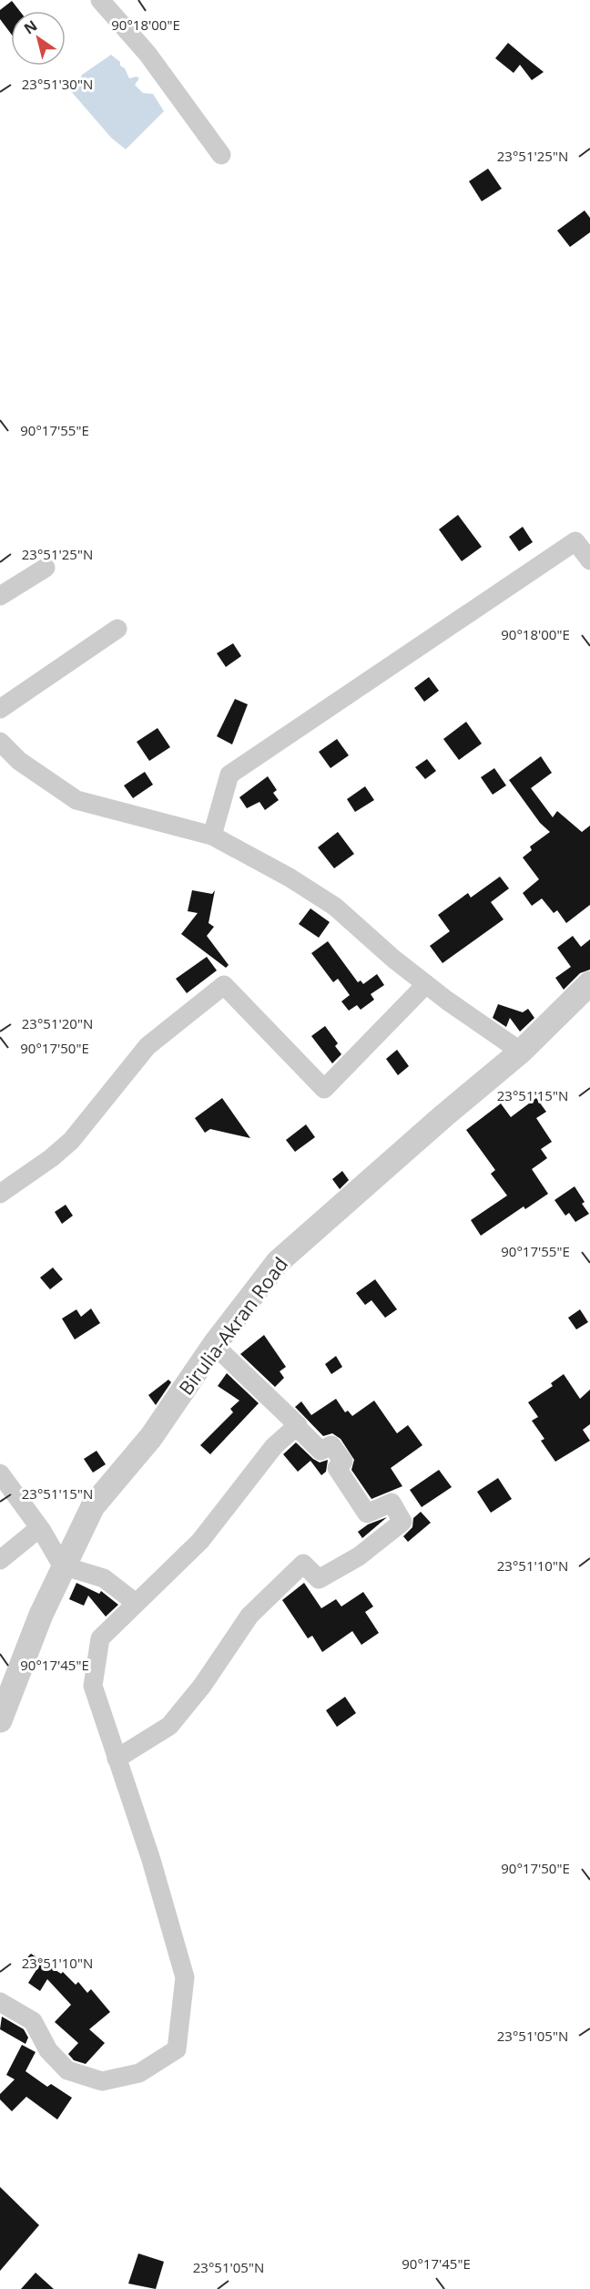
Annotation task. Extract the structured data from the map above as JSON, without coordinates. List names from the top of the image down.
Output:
{
  "streets": {
    "street": ["Birulia-Akran Road"]
  },
  "north": "top left",
  "coordinates": [
    "90°18'00\"E",
    "23°51'30\"N",
    "23°51'25\"N",
    "90°17'55\"E",
    "23°51'20\"N",
    "90°17'50\"E",
    "23°51'15\"N",
    "23°51'10\"N",
    "90°17'45\"E",
    "23°51'05\"N"
  ]
}
